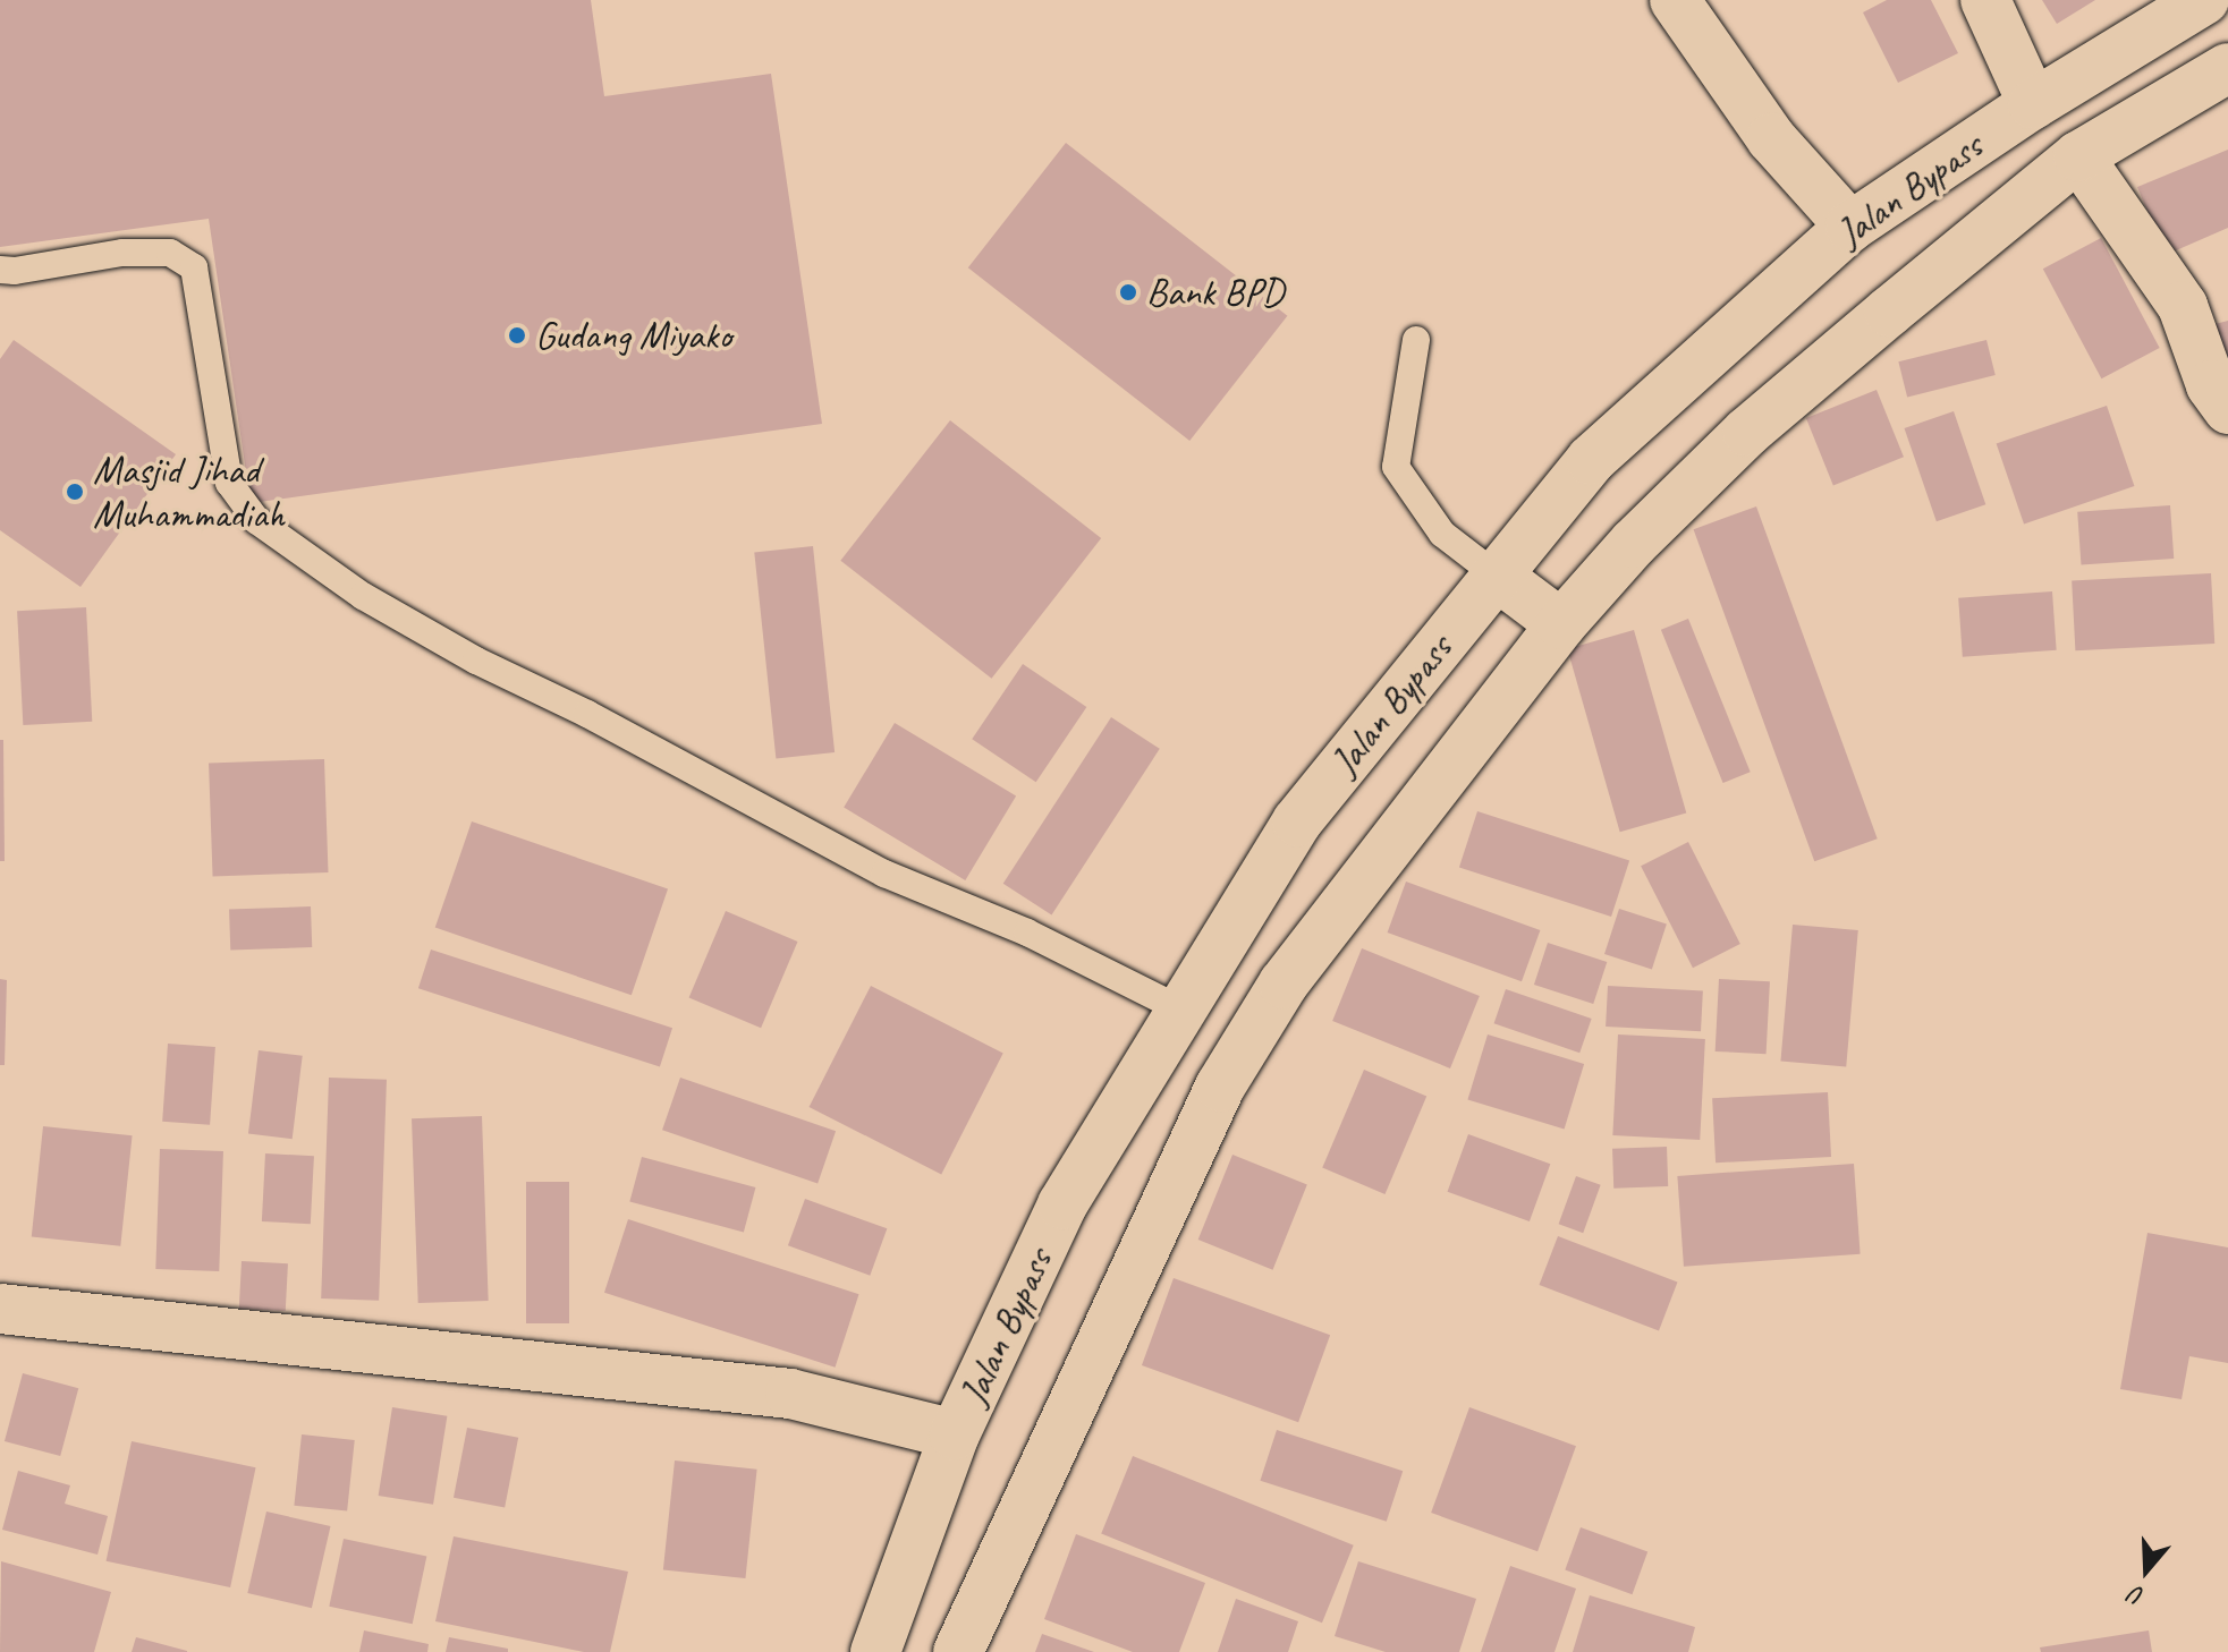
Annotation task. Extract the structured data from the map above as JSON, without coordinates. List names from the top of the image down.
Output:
{
  "streets": {
    "main road": ["Jalan Bypass"]
  },
  "places": ["Bank BPD", "Gudang Miyako", "Masjid Jihad Muhammadiah"],
  "north": "bottom"
}
